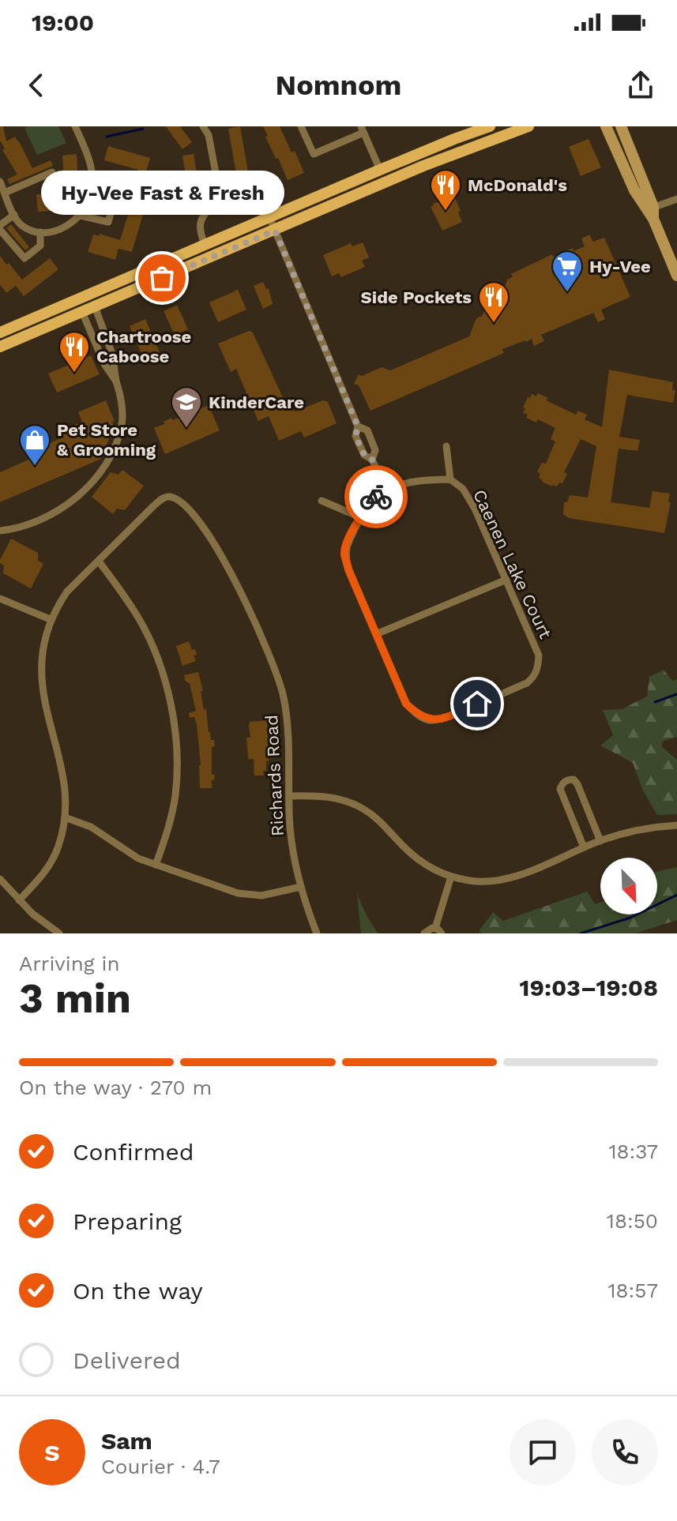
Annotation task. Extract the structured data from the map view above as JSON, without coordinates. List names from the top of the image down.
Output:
{
  "streets": {
    "street": ["Caenen Lake Court", "Richards Road"]
  },
  "places": {
    "restaurant": ["McDonald's", "Side Pockets", "Chartroose Caboose"],
    "other": ["Hy-Vee Fast & Fresh"],
    "supermarket": ["Hy-Vee"],
    "school or university": ["KinderCare"],
    "shop": ["Pet Store & Grooming"]
  },
  "north": "bottom right",
  "page": {
    "status": "19:00",
    "header": "Nomnom",
    "bubble": "Hy-Vee Fast & Fresh",
    "heading": ["3 min", "Arriving in", "19:03–19:08"],
    "panel": ["Sam", "Courier · 4.7"],
    "bar": "On the way · 270 m",
    "list": [
      ["Confirmed", "18:37"],
      ["Preparing", "18:50"],
      ["On the way", "18:57"],
      "Delivered"
    ],
    "round": "S"
  }
}
